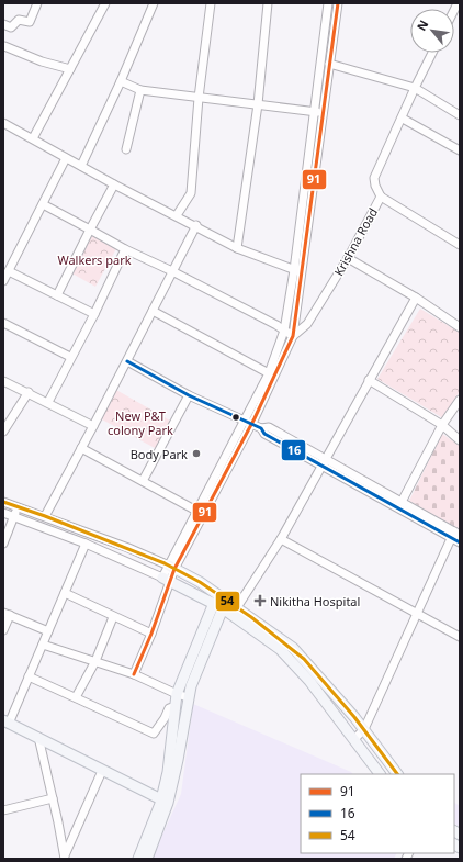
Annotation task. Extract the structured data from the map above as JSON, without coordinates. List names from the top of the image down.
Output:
{
  "streets": {
    "street": ["Krishna Road"]
  },
  "parks": ["Walkers park", "New P&T colony Park"],
  "places": {
    "other": ["Body Park"],
    "health": ["Nikitha Hospital"]
  },
  "lines": ["transit line 91", "transit line 16", "transit line 54"],
  "legend": ["91", "16", "54"],
  "north": "top left"
}
